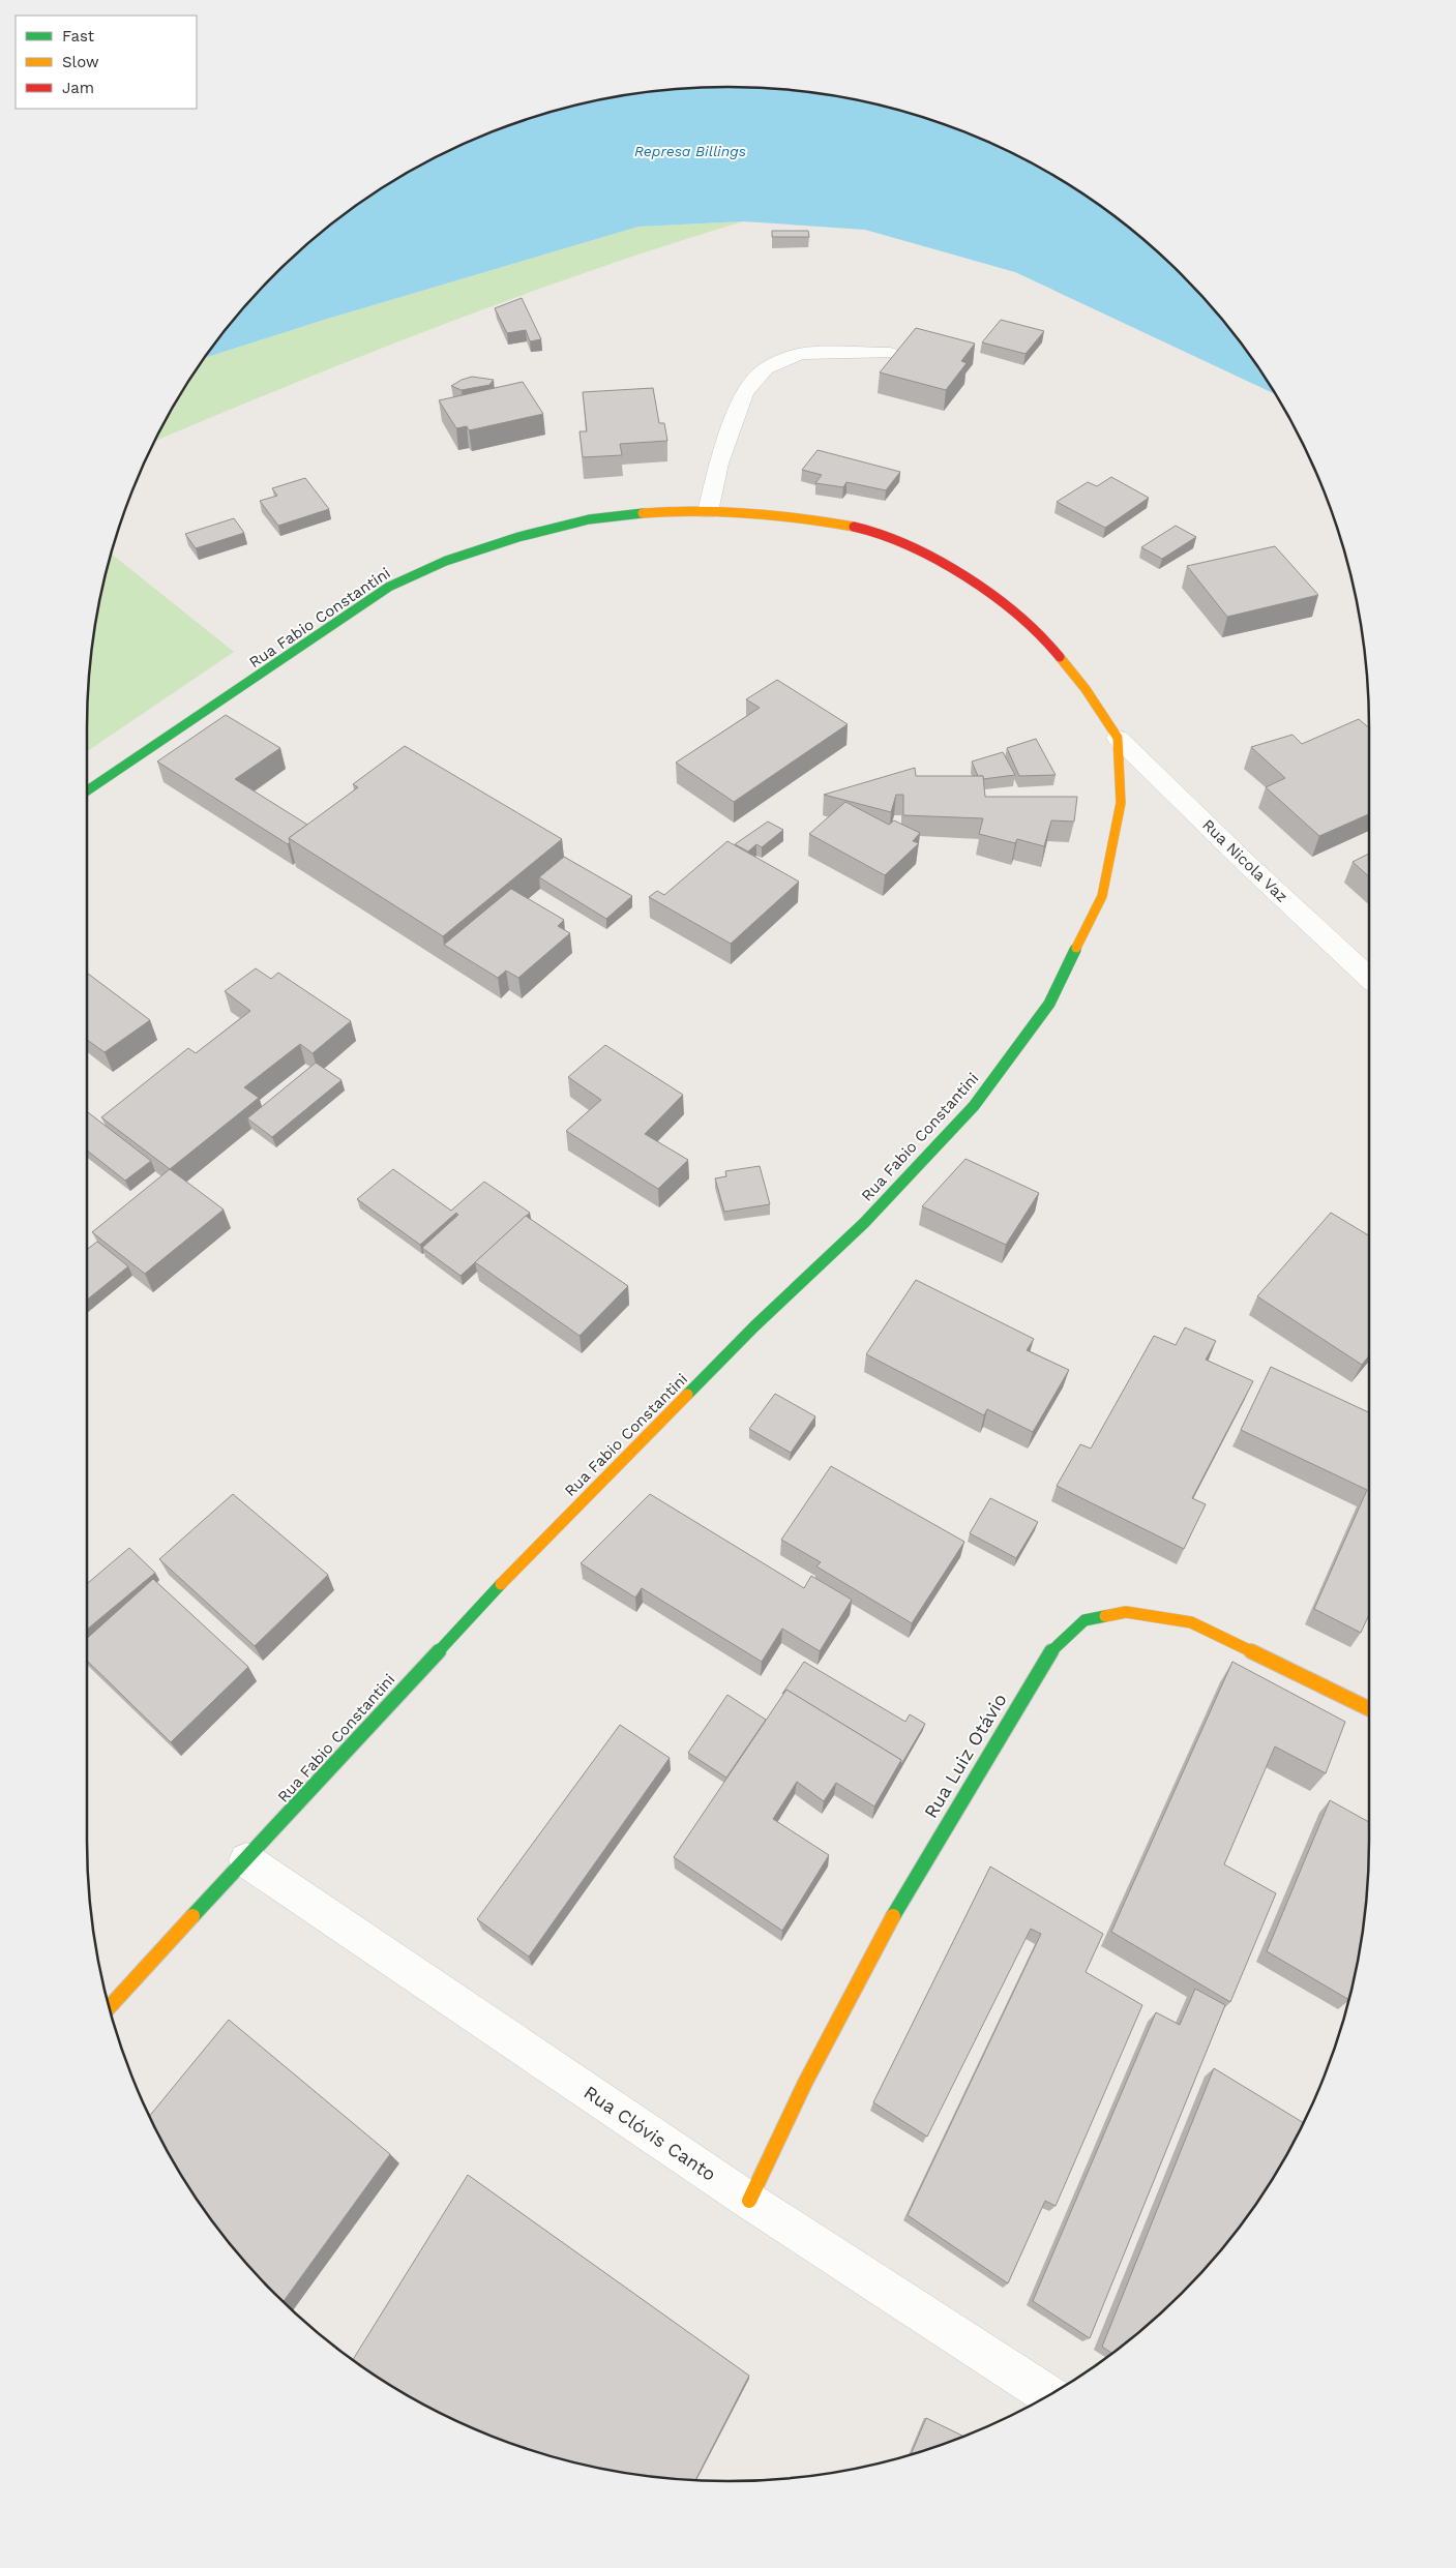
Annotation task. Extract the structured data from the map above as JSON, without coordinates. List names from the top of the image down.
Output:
{
  "streets": {
    "street": [
      "Rua Fabio Constantini",
      "Rua Nicola Vaz",
      "Rua Luiz Otávio",
      "Rua Clóvis Canto"
    ]
  },
  "crossings": [
    ["Rua Fabio Constantini", "Rua Nicola Vaz"],
    ["Rua Fabio Constantini", "Rua Clóvis Canto"],
    ["Rua Luiz Otávio", "Rua Clóvis Canto"]
  ],
  "water": ["Represa Billings"],
  "legend": ["Fast", "Slow", "Jam"]
}
